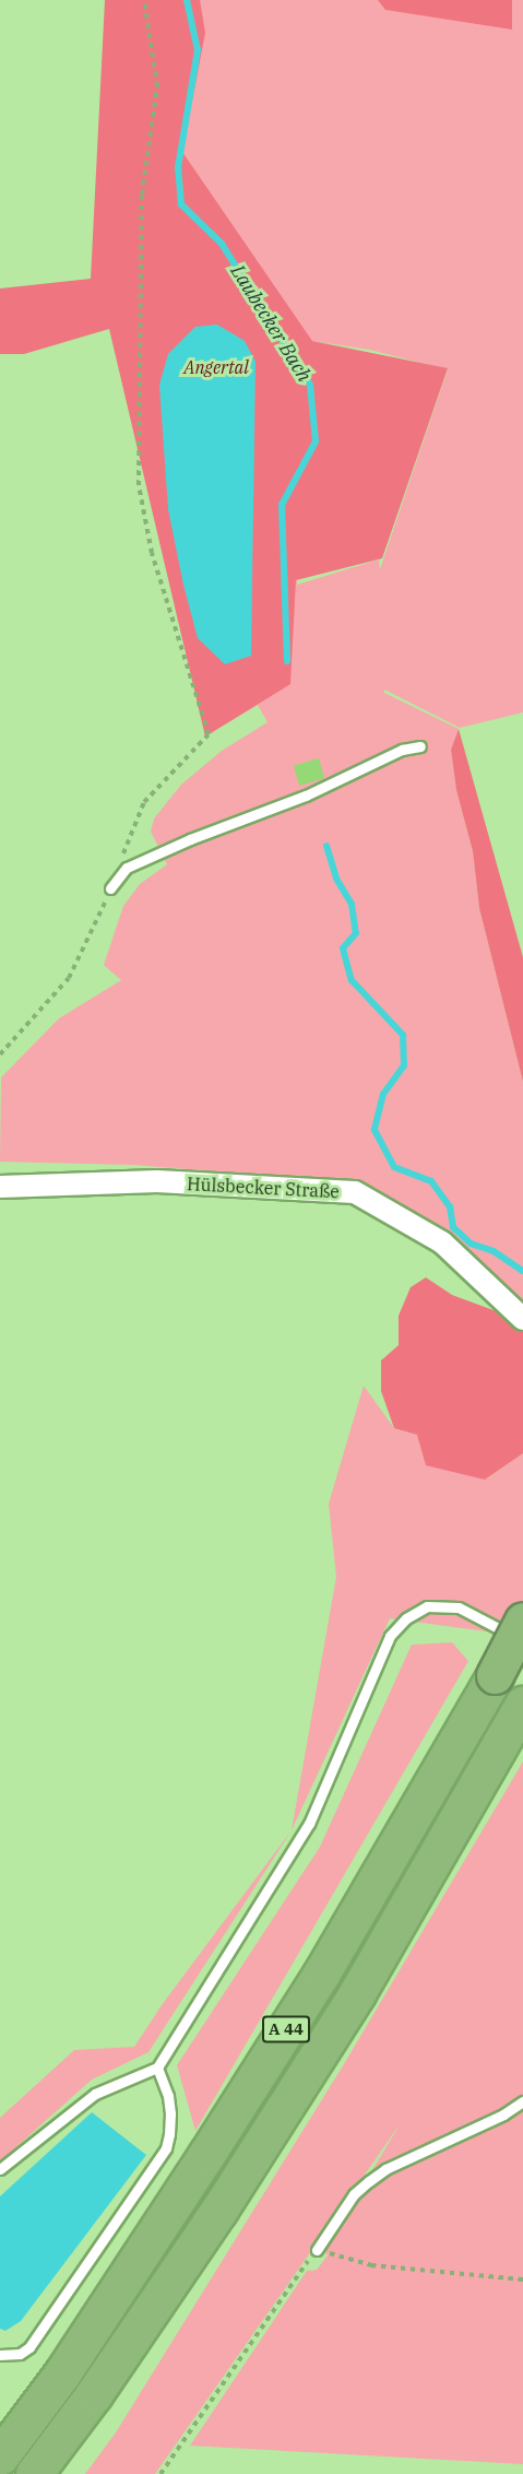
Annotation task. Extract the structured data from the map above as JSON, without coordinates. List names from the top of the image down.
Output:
{
  "streets": {
    "highway": ["A 44"],
    "street": ["Hülsbecker Straße"]
  },
  "water": ["Laubecker Bach"],
  "parks": ["Angertal"]
}
